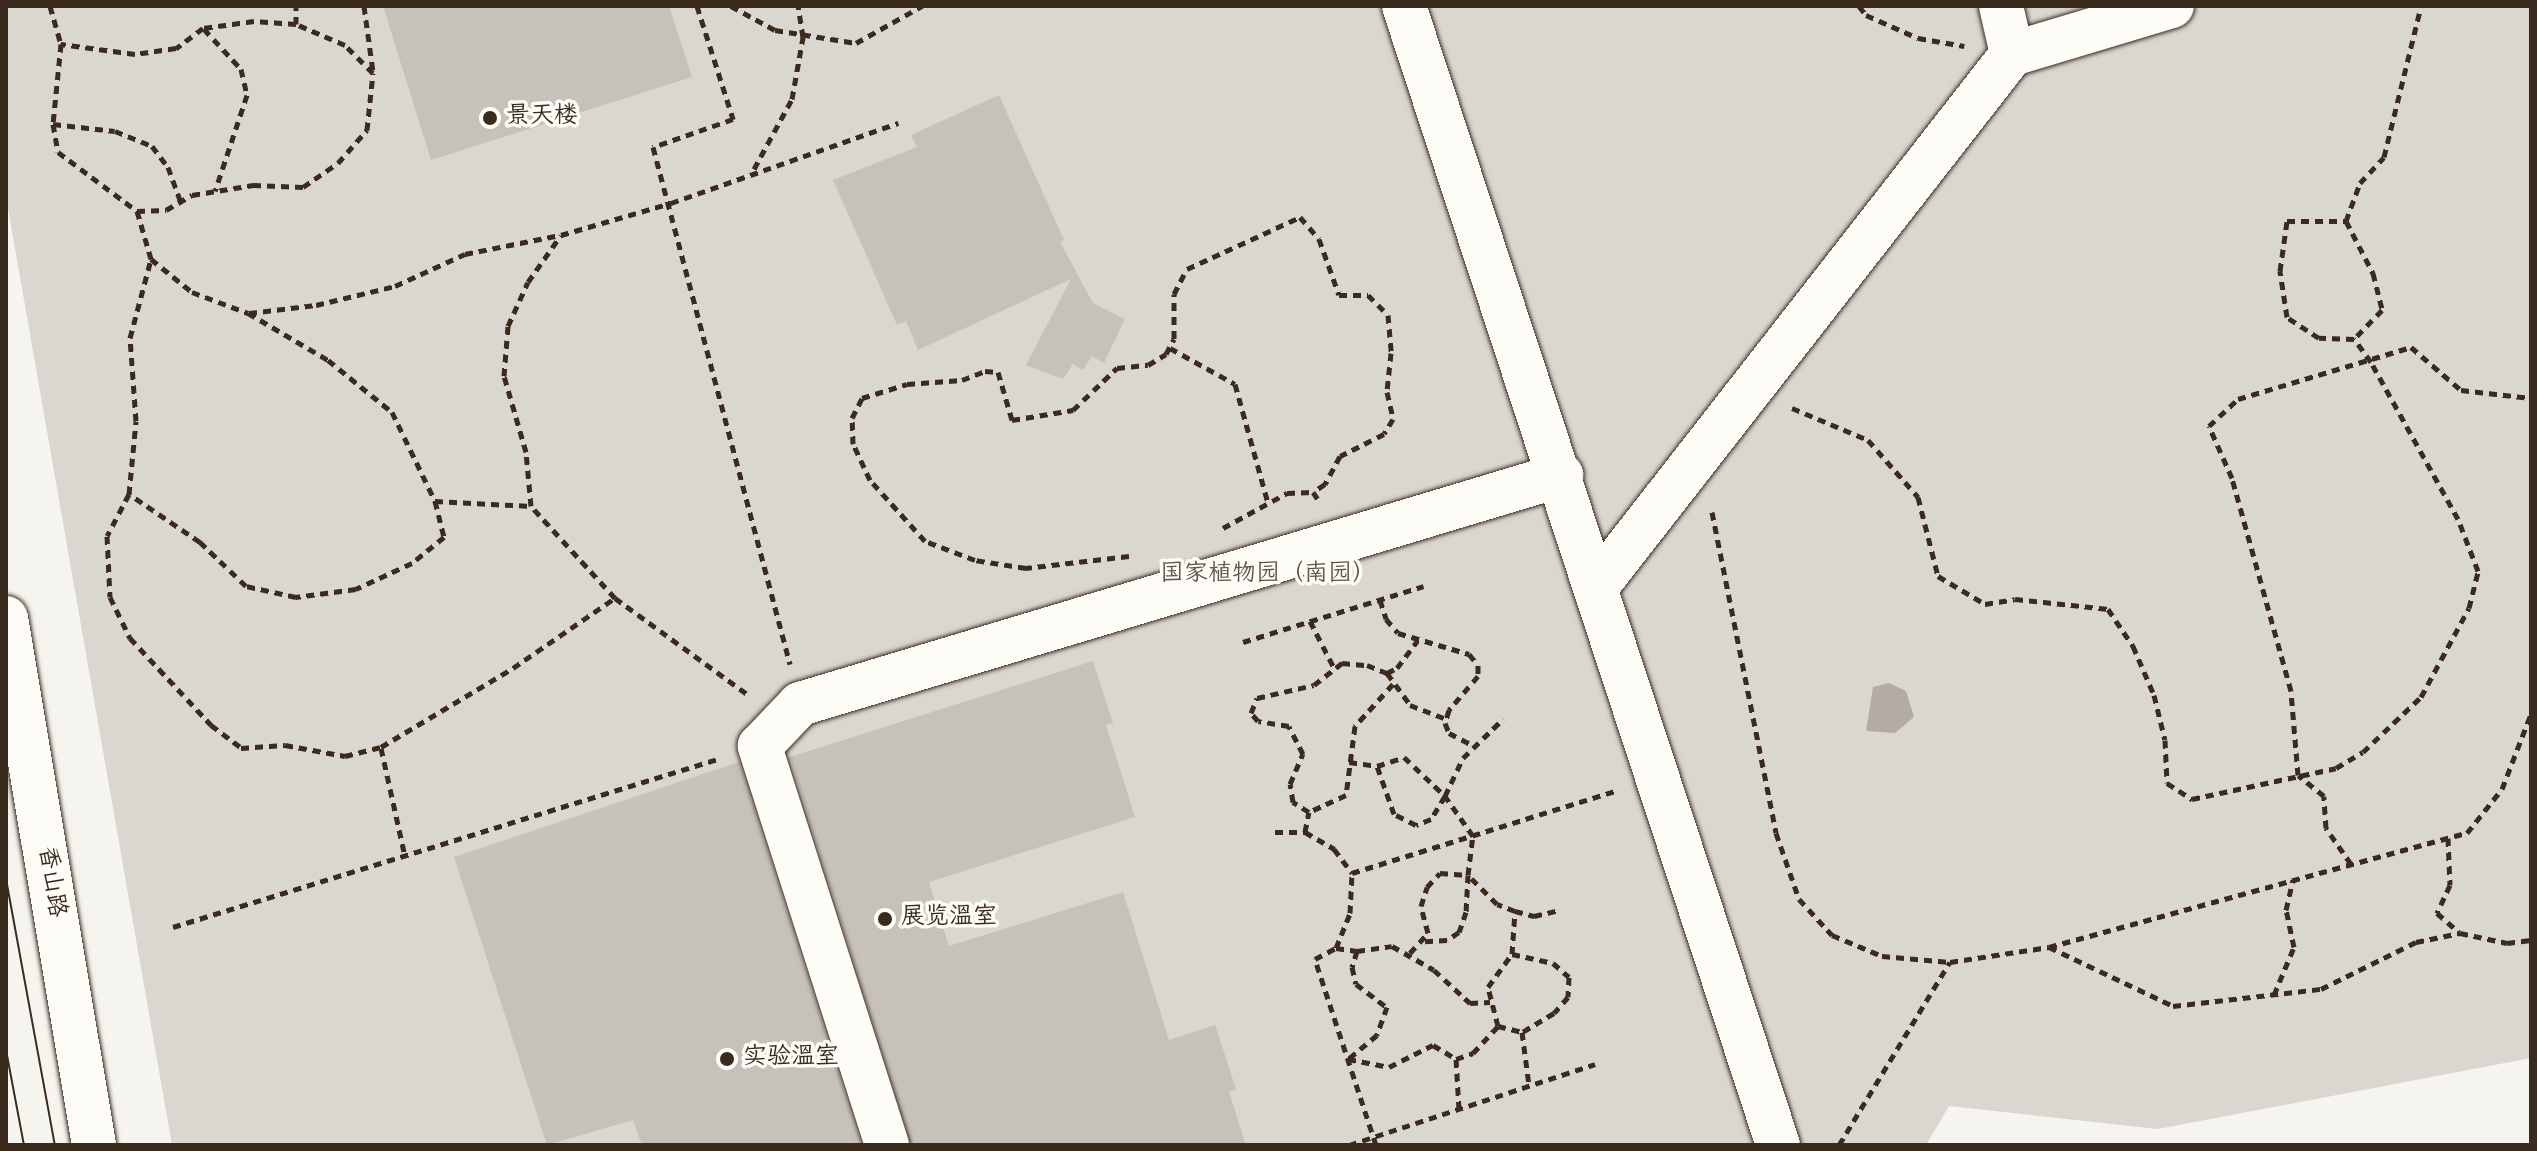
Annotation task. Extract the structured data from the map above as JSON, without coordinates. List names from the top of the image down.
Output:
{
  "streets": {
    "street": ["香山路"]
  },
  "parks": ["国家植物园（南园）"],
  "places": ["景天楼", "展览温室", "实验温室"]
}
